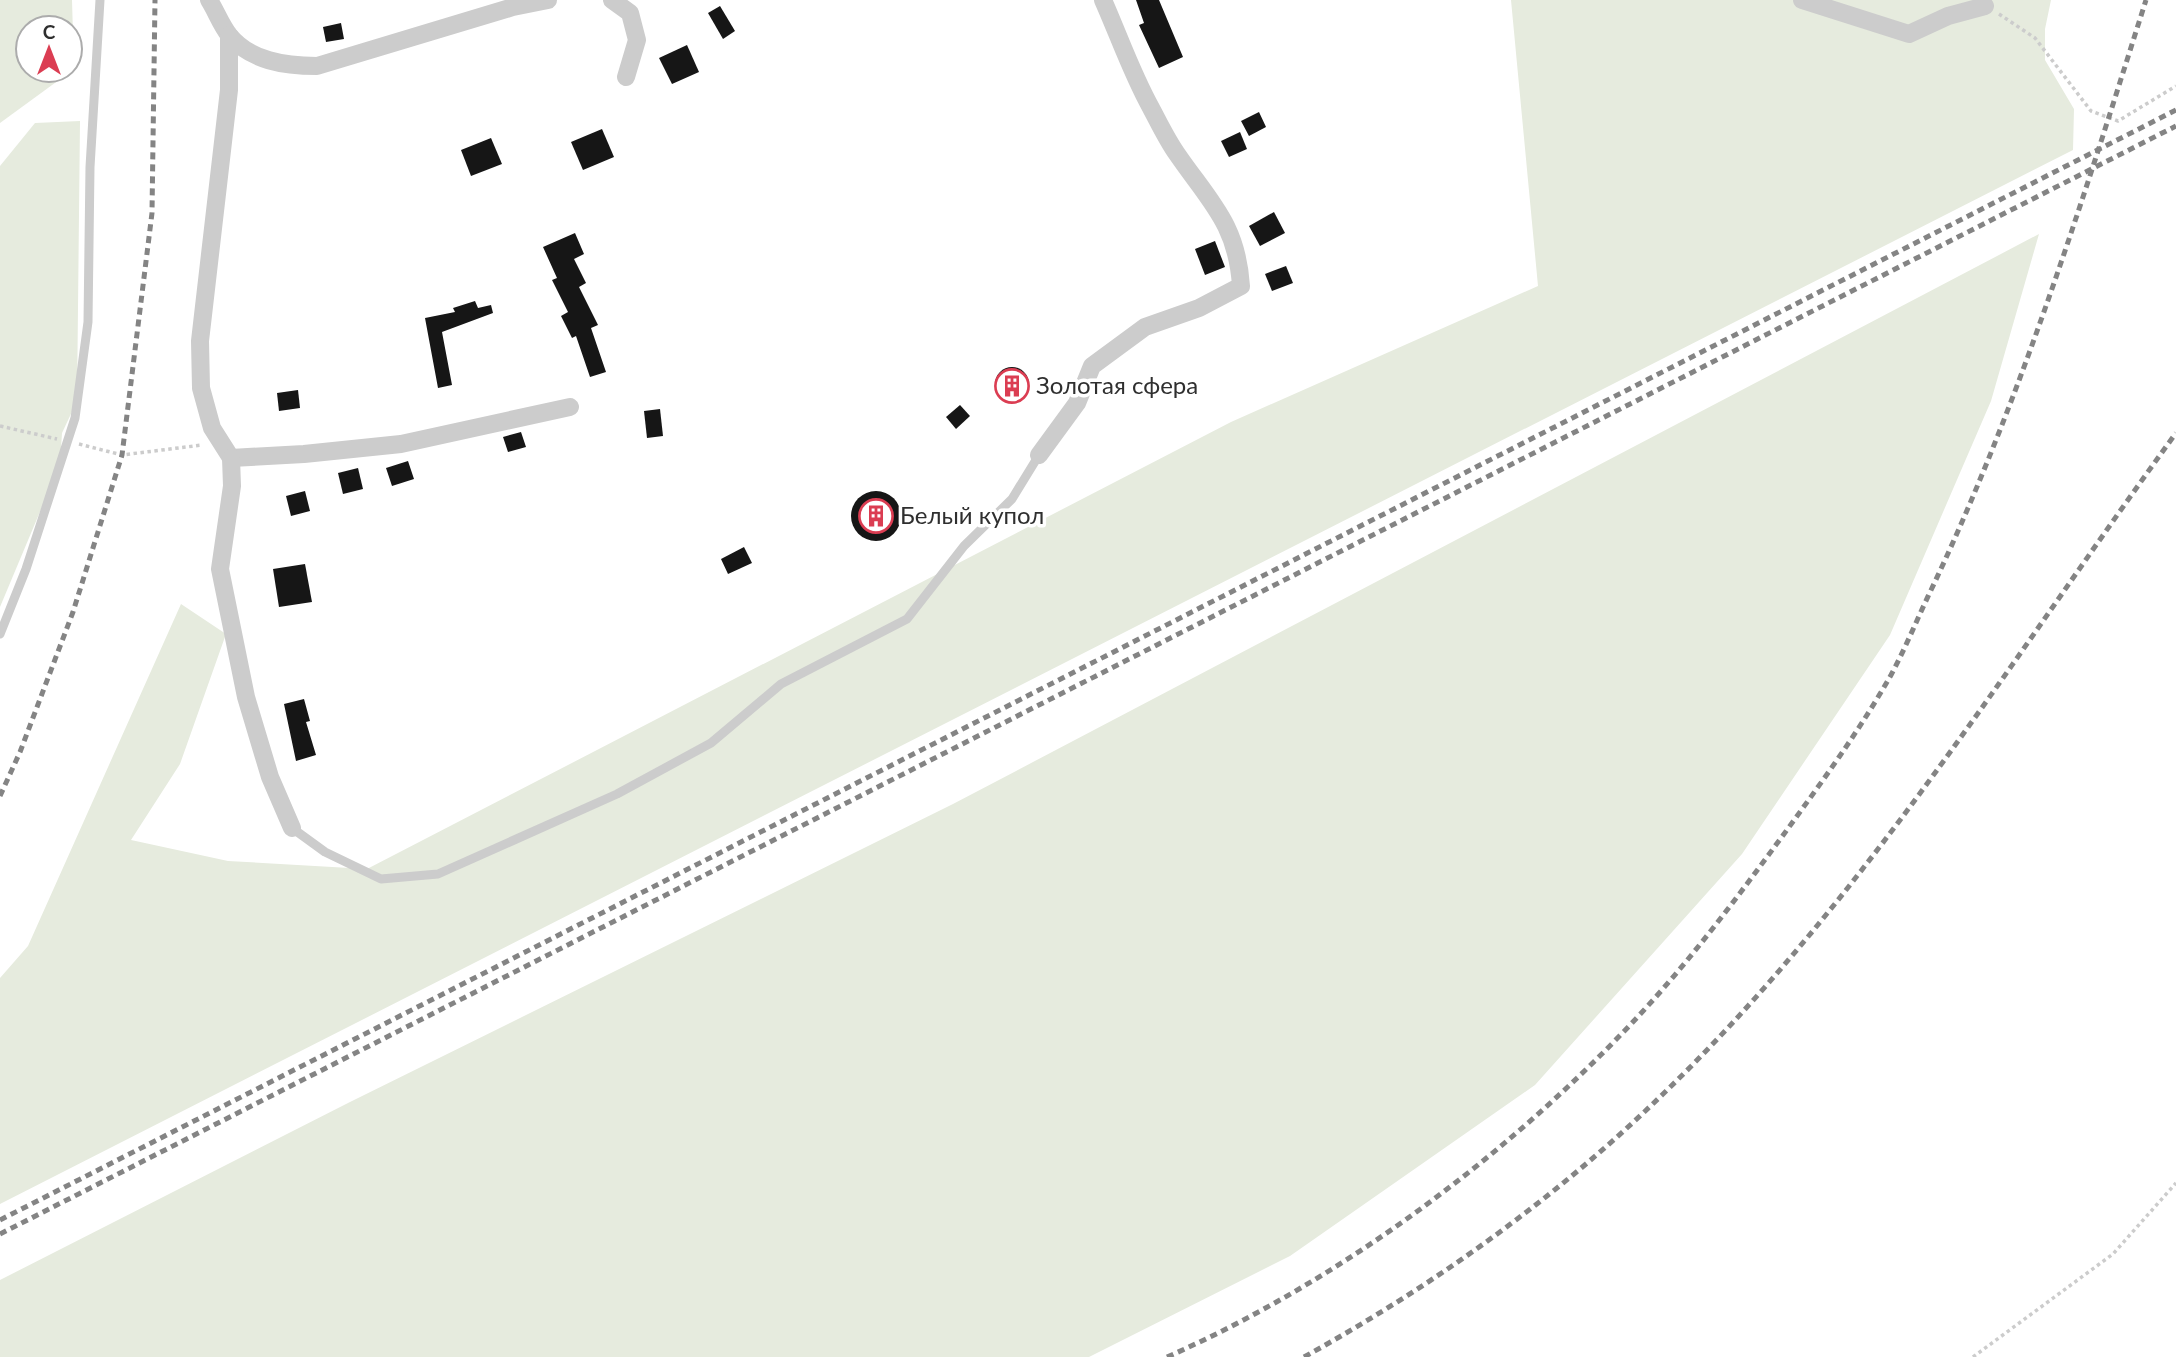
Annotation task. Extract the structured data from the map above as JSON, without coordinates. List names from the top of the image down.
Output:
{
  "places": {
    "building": ["Золотая сфера", "Белый купол"]
  },
  "north": "top"
}
